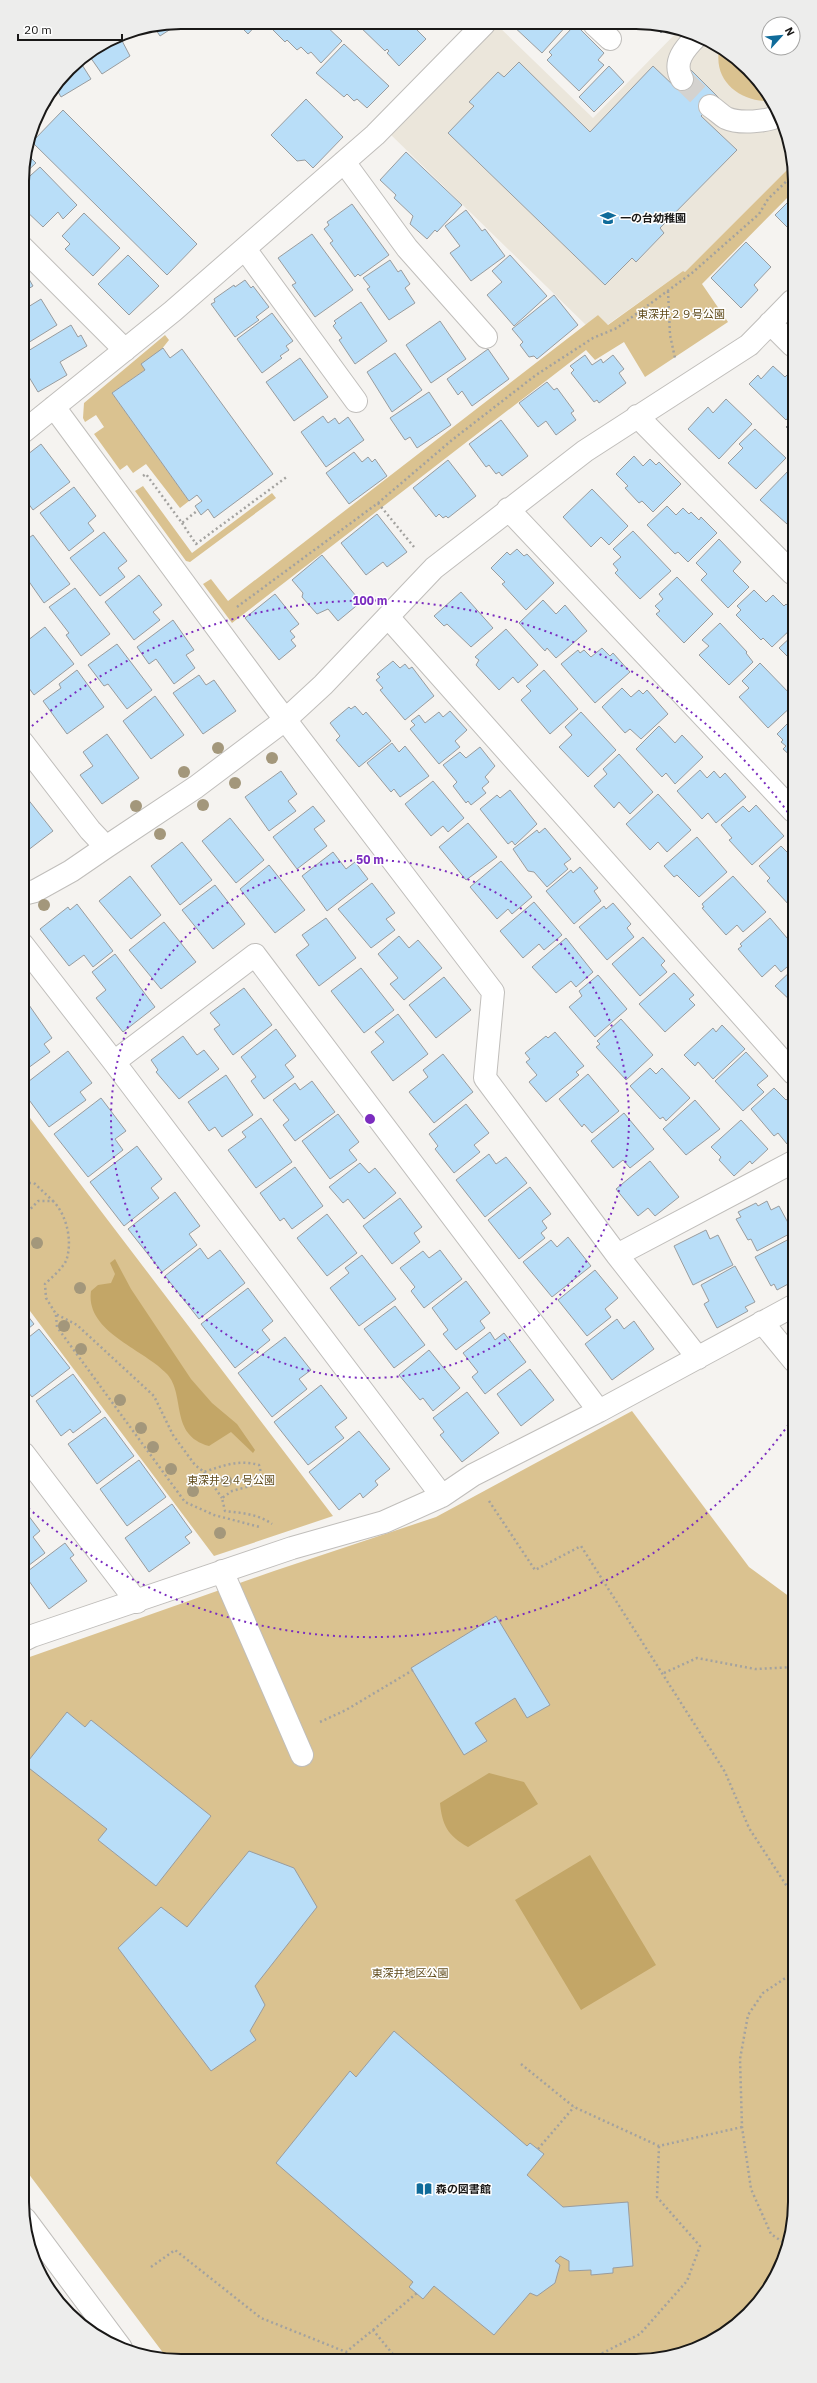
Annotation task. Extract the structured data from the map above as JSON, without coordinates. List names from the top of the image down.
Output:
{
  "parks": ["東深井２９号公園", "東深井２４号公園", "東深井地区公園"],
  "places": {
    "school or university": ["一の台幼稚園"],
    "library": ["森の図書館"]
  },
  "scale_bar": "20 m",
  "north": "top right",
  "rings": ["100 m", "50 m"]
}
